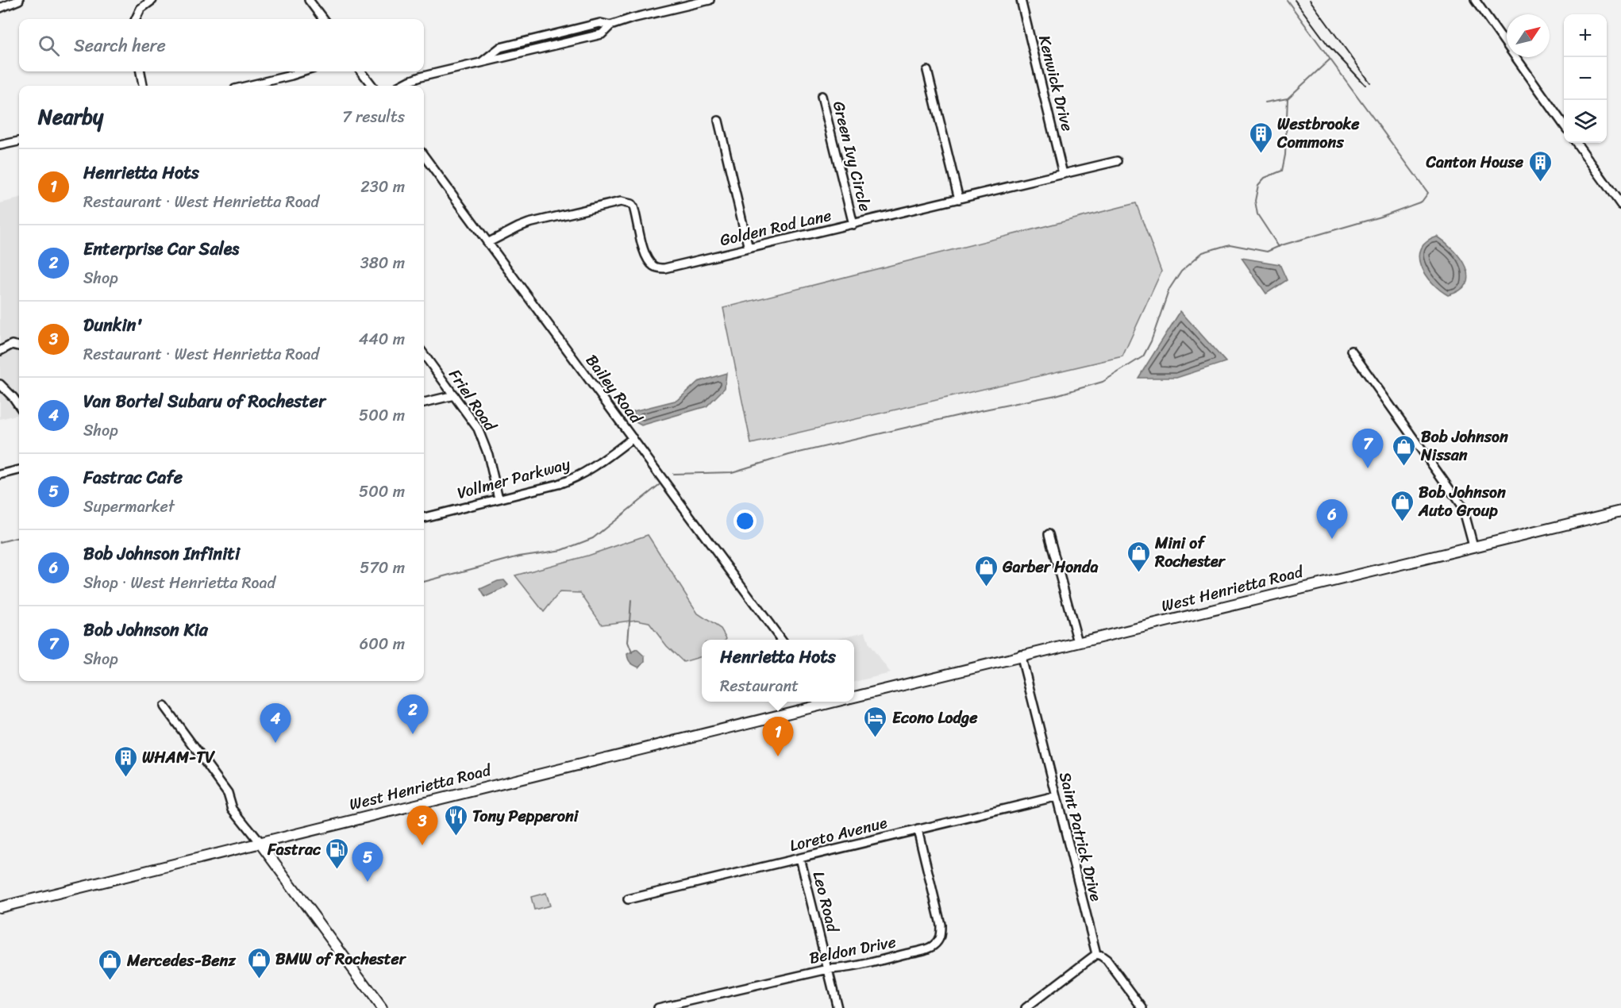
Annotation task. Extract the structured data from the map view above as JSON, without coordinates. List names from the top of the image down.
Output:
{
  "streets": {
    "main road": ["West Henrietta Road"],
    "street": [
      "Kenwick Drive",
      "Green Ivy Circle",
      "Golden Rod Lane",
      "Bailey Road",
      "Friel Road",
      "Vollmer Parkway",
      "Loreto Avenue",
      "Saint Patrick Drive",
      "Leo Road",
      "Beldon Drive"
    ]
  },
  "crossings": [
    ["Kenwick Drive", "Golden Rod Lane"],
    ["Green Ivy Circle", "Golden Rod Lane"],
    ["Golden Rod Lane", "Bailey Road"],
    ["Bailey Road", "Vollmer Parkway"],
    ["Friel Road", "Vollmer Parkway"],
    ["West Henrietta Road", "Saint Patrick Drive"],
    ["Loreto Avenue", "Saint Patrick Drive"],
    ["Loreto Avenue", "Leo Road"],
    ["Loreto Avenue", "Beldon Drive"],
    ["Leo Road", "Beldon Drive"]
  ],
  "places": {
    "building": ["Westbrooke Commons", "Canton House", "WHAM-TV"],
    "shop": [
      "Bob Johnson Nissan",
      "Bob Johnson Auto Group",
      "Mini of Rochester",
      "Garber Honda",
      "BMW of Rochester",
      "Mercedes-Benz"
    ],
    "hotel": ["Econo Lodge"],
    "restaurant": ["Tony Pepperoni"],
    "fuel station": ["Fastrac"]
  },
  "north": "top right",
  "page": {
    "map_buttons": ["+", "−"],
    "search": "Search here",
    "heading": ["Nearby", "7 results"],
    "list": [
      {
        "mark": "1",
        "name": "Henrietta Hots",
        "note": "Restaurant · West Henrietta Road",
        "value": "230 m"
      },
      {
        "mark": "2",
        "name": "Enterprise Car Sales",
        "note": "Shop",
        "value": "380 m"
      },
      {
        "mark": "3",
        "name": "Dunkin'",
        "note": "Restaurant · West Henrietta Road",
        "value": "440 m"
      },
      {
        "mark": "4",
        "name": "Van Bortel Subaru of Rochester",
        "note": "Shop",
        "value": "500 m"
      },
      {
        "mark": "5",
        "name": "Fastrac Cafe",
        "note": "Supermarket",
        "value": "500 m"
      },
      {
        "mark": "6",
        "name": "Bob Johnson Infiniti",
        "note": "Shop · West Henrietta Road",
        "value": "570 m"
      },
      {
        "mark": "7",
        "name": "Bob Johnson Kia",
        "note": "Shop",
        "value": "600 m"
      }
    ],
    "pins": [
      "7",
      "6",
      "2",
      "4",
      "1",
      "3",
      "5"
    ],
    "popup": ["Henrietta Hots", "Restaurant"]
  }
}
